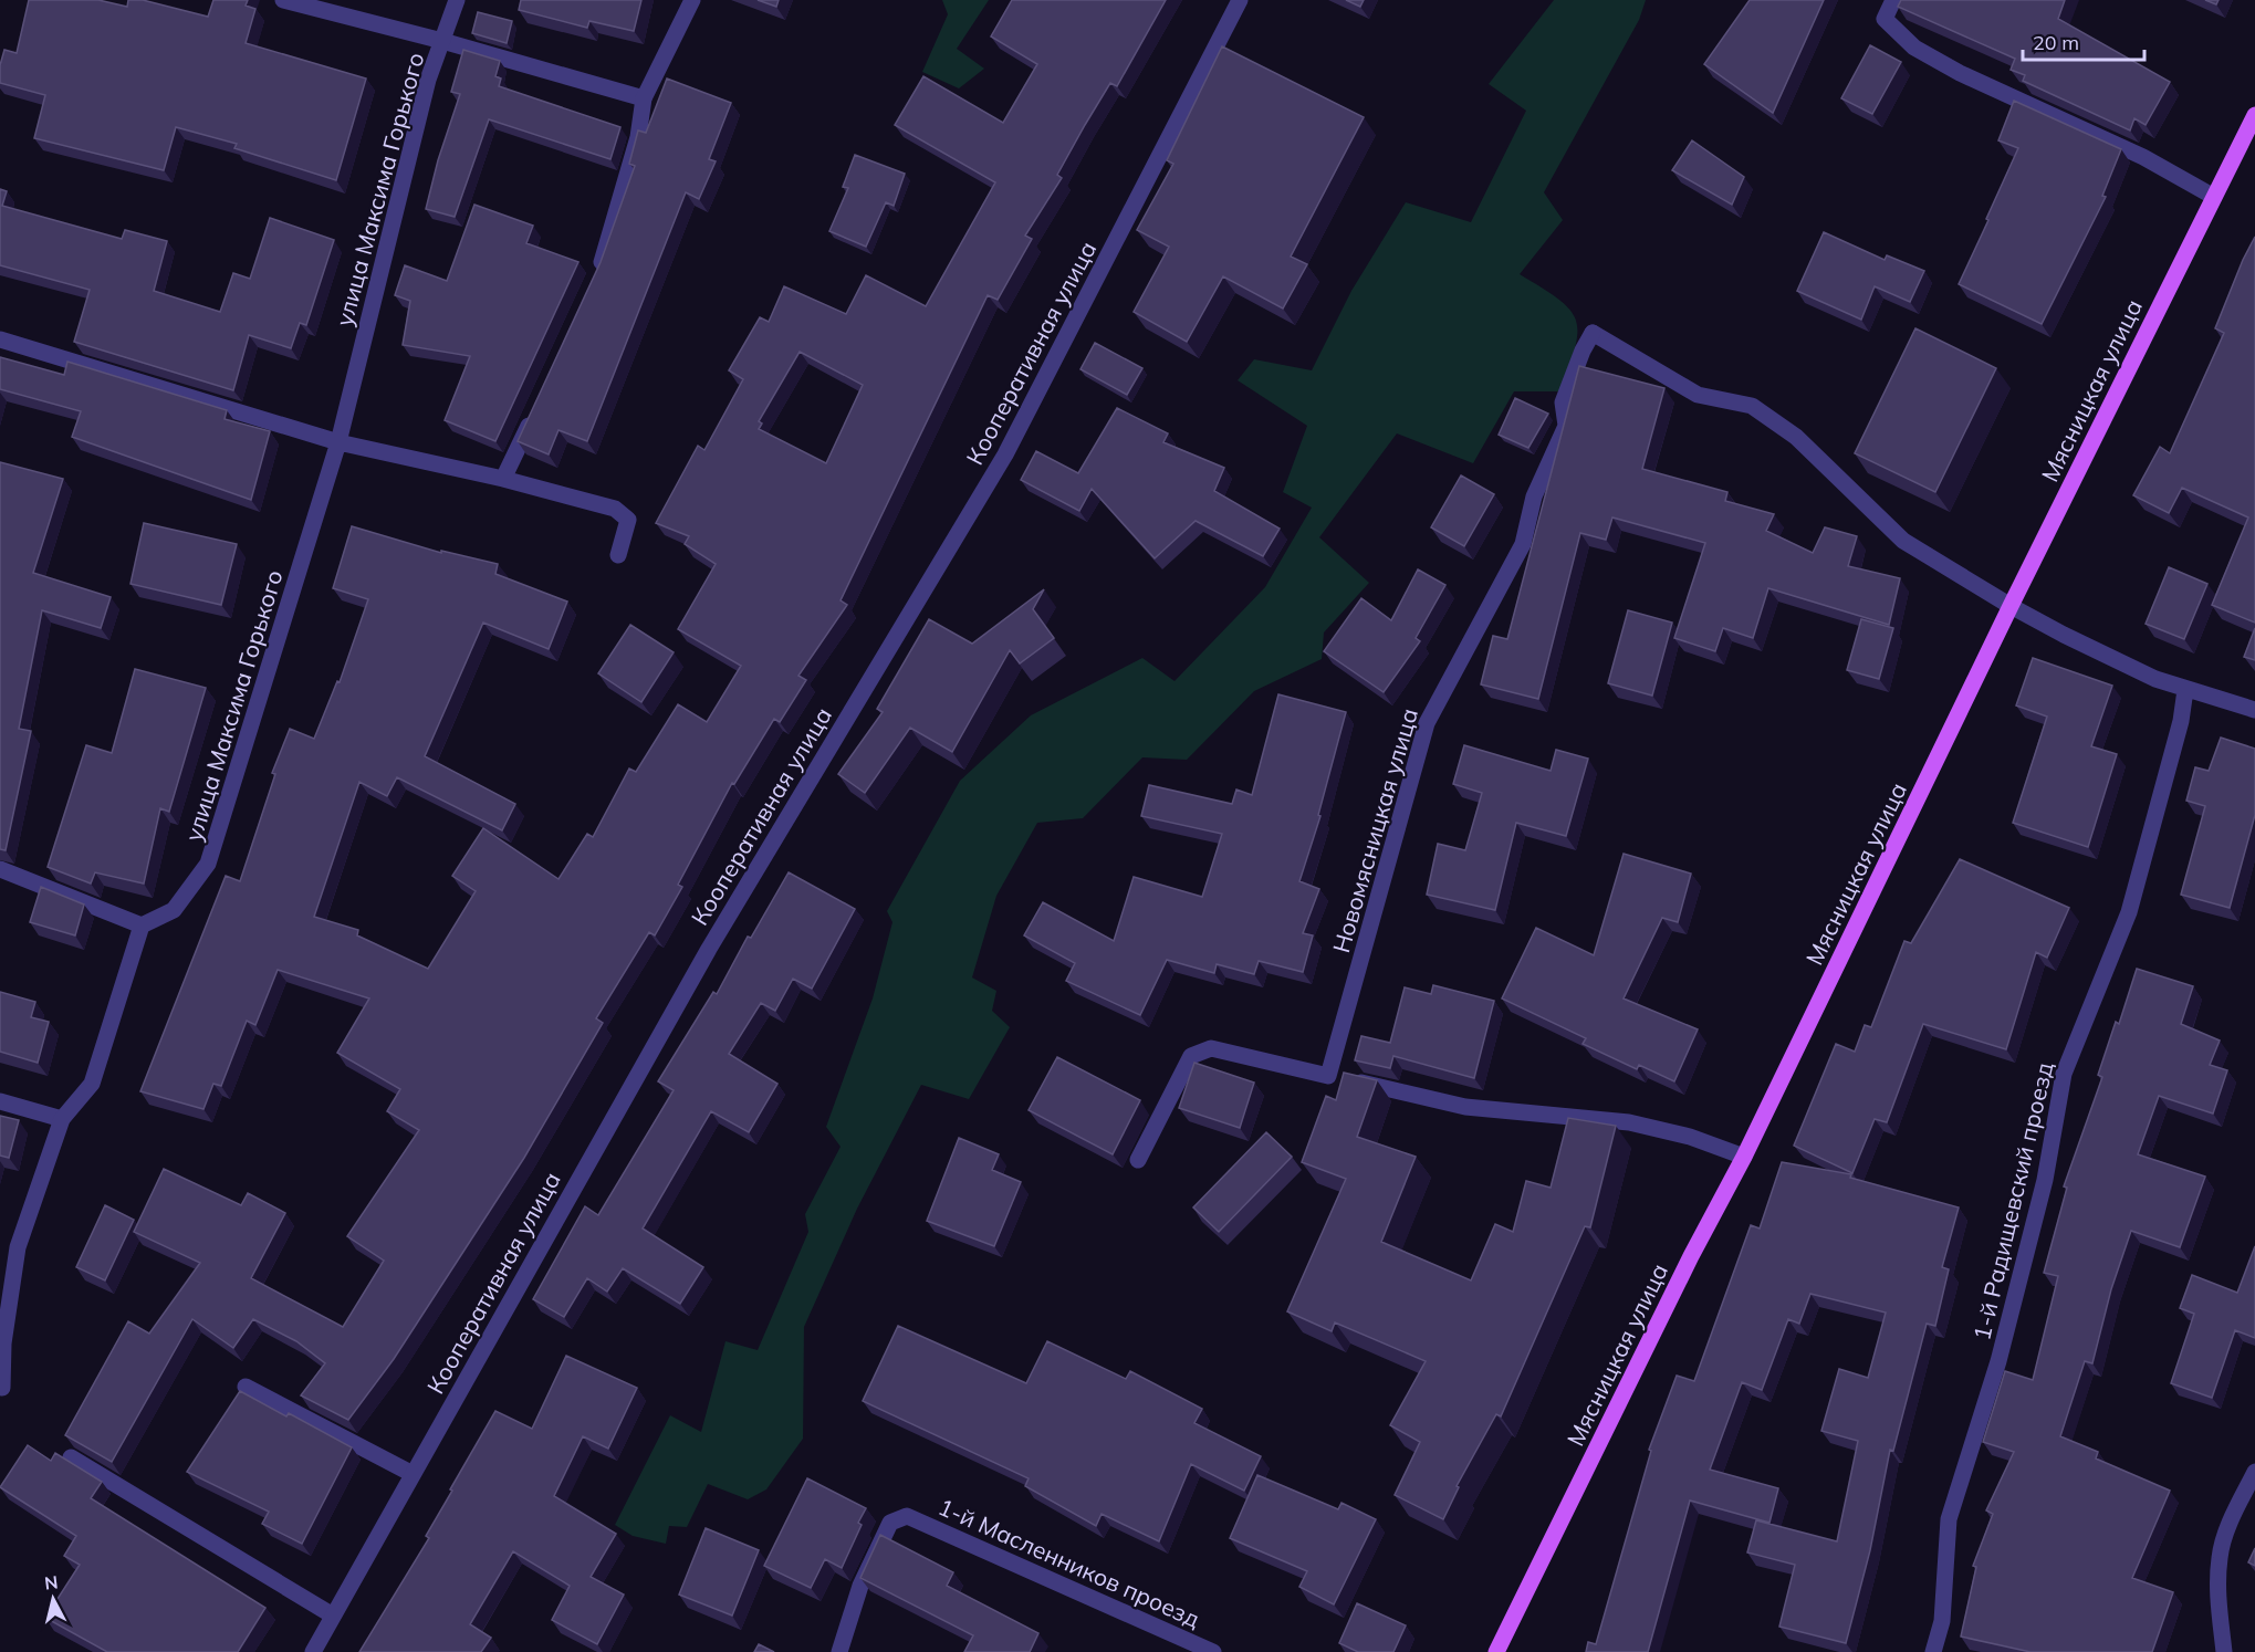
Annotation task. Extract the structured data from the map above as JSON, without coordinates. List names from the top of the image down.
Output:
{
  "streets": {
    "main road": ["Мясницкая улица"],
    "street": [
      "улица Максима Горького",
      "Кооперативная улица",
      "Новомясницкая улица",
      "1-й Радищевский проезд",
      "1-й Масленников проезд"
    ]
  },
  "crossings": [
    ["Мясницкая улица", "Новомясницкая улица"]
  ],
  "scale_bar": "20 m",
  "north": "top"
}
